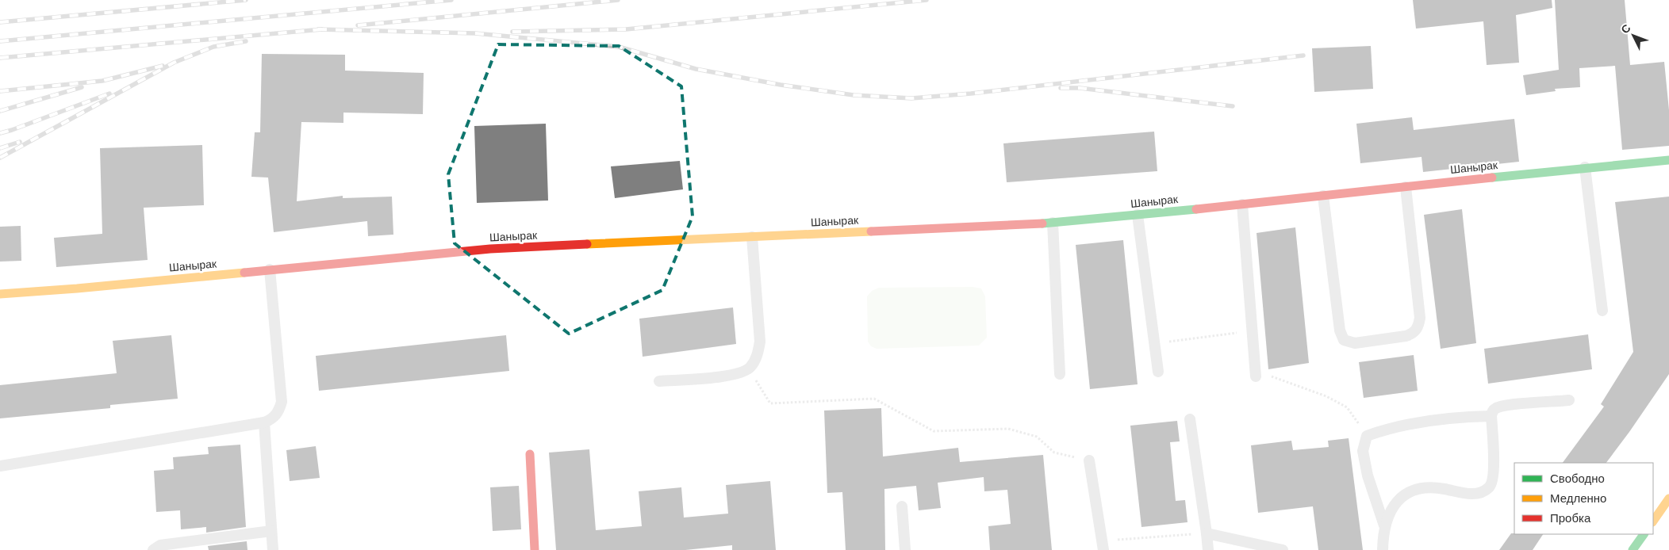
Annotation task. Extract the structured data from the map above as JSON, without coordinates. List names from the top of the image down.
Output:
{
  "streets": {
    "street": ["Шанырак"]
  },
  "legend": ["Свободно", "Медленно", "Пробка"],
  "north": "top left"
}
